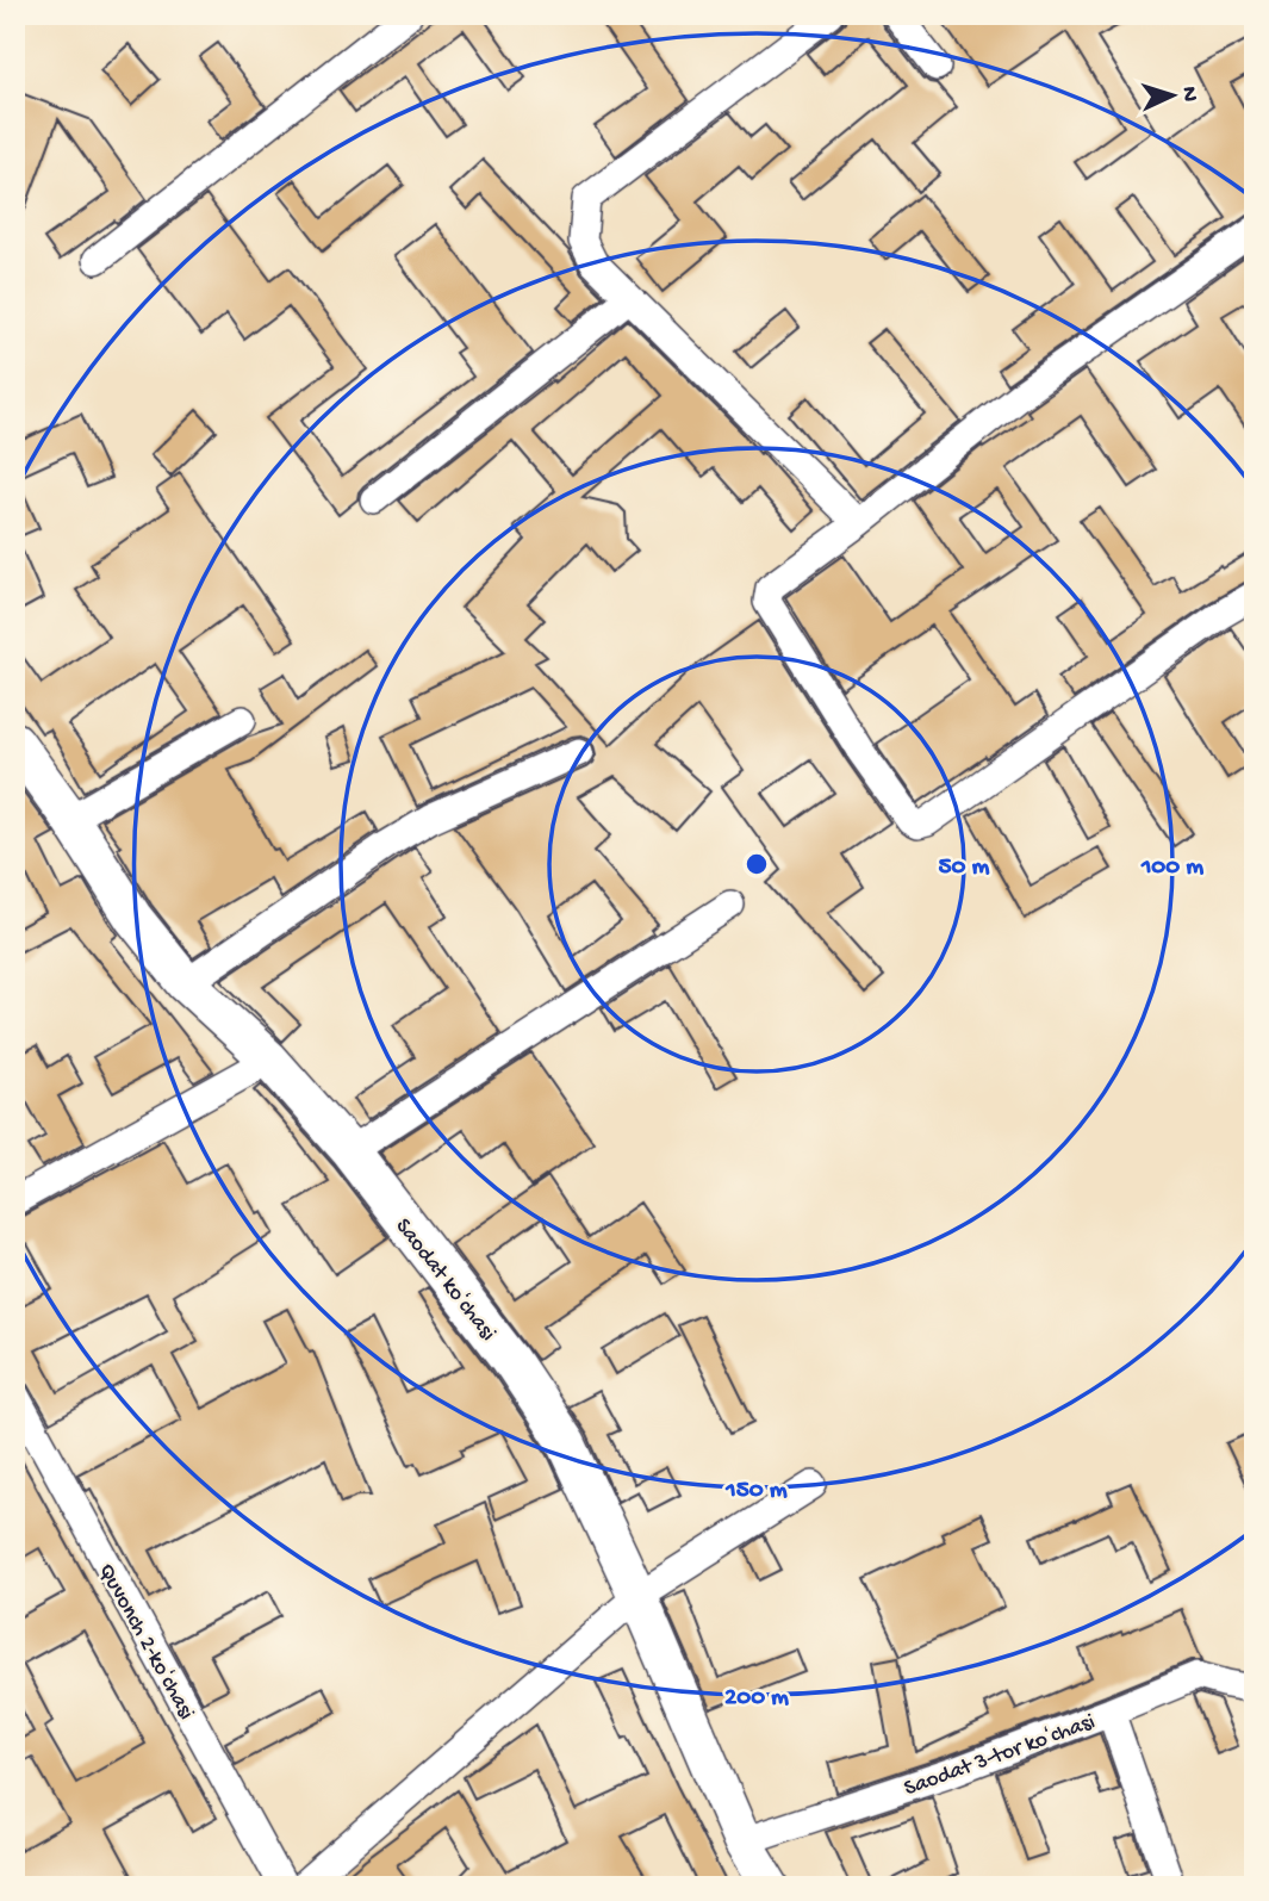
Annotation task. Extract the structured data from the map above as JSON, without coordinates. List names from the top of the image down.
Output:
{
  "streets": {
    "street": ["Saodat koʻchasi", "Quvonch 2-koʻchasi", "Saodat 3-tor koʻchasi"]
  },
  "crossings": [
    ["Saodat koʻchasi", "Saodat 3-tor koʻchasi"]
  ],
  "north": "right",
  "rings": [
    "50 m",
    "100 m",
    "150 m",
    "200 m"
  ]
}
